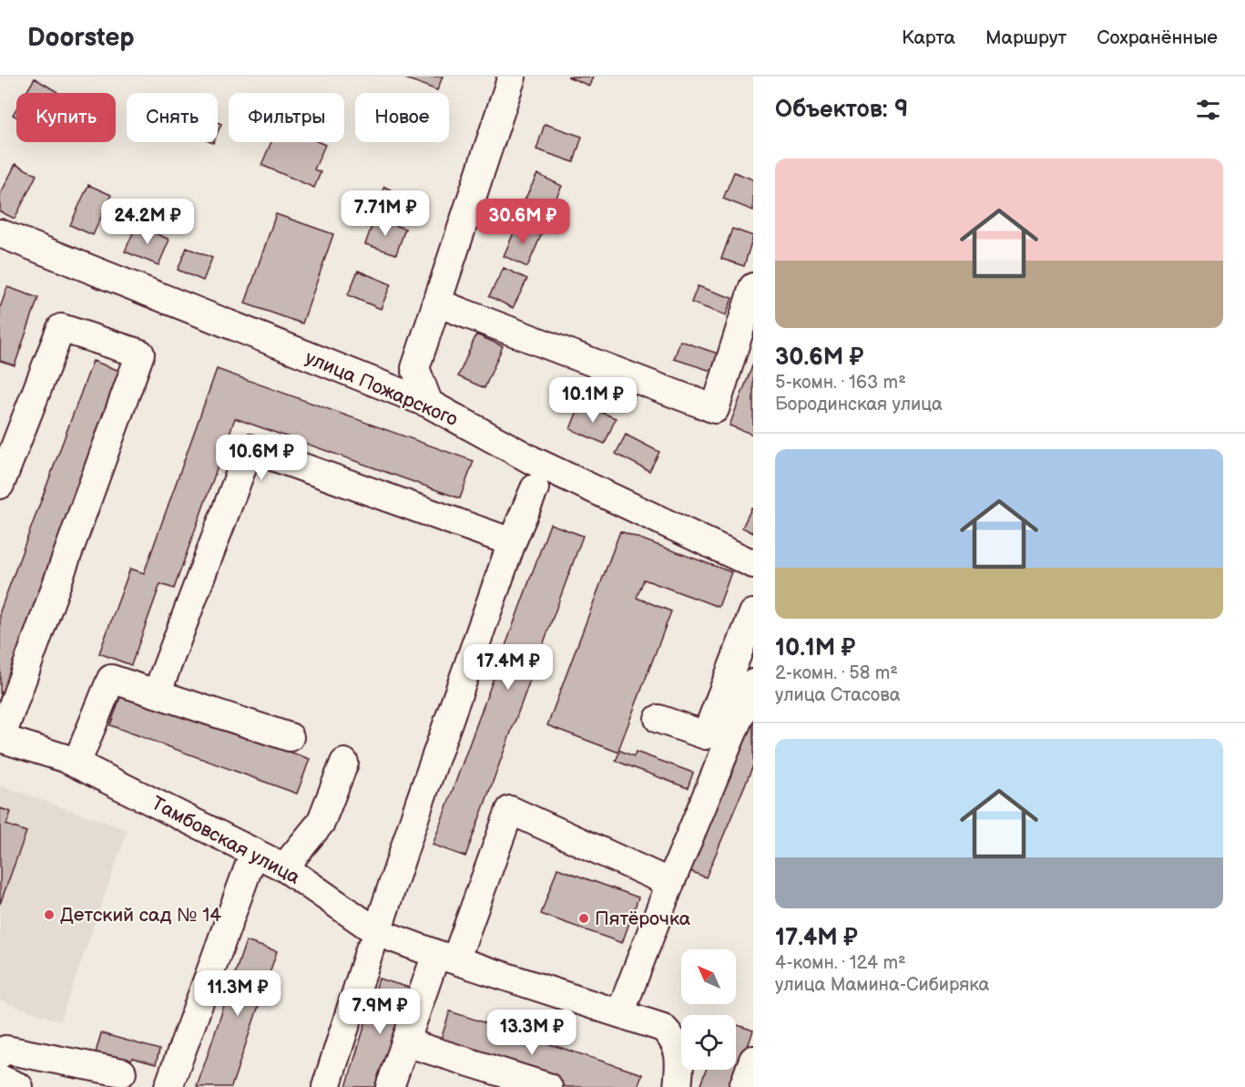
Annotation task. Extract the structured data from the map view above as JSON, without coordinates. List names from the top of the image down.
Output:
{
  "streets": {
    "street": ["улица Пожарского", "Тамбовская улица"]
  },
  "places": ["Детский сад № 14", "Пятёрочка"],
  "north": "top left",
  "page": {
    "header": "Doorstep",
    "nav": ["Карта", "Маршрут", "Сохранённые"],
    "heading": "Объектов: 9",
    "chip": [
      "Купить",
      "Снять",
      "Фильтры",
      "Новое"
    ],
    "list": [
      {
        "name": "30.6M ₽",
        "note": "5-комн. · 163 m² · Бородинская улица"
      },
      {
        "name": "10.1M ₽",
        "note": "2-комн. · 58 m² · улица Стасова"
      },
      {
        "name": "17.4M ₽",
        "note": "4-комн. · 124 m² · улица Мамина-Сибиряка"
      }
    ],
    "price": [
      "7.71M ₽",
      "24.2M ₽",
      "30.6M ₽",
      "10.1M ₽",
      "10.6M ₽",
      "17.4M ₽",
      "11.3M ₽",
      "7.9M ₽",
      "13.3M ₽"
    ]
  }
}
